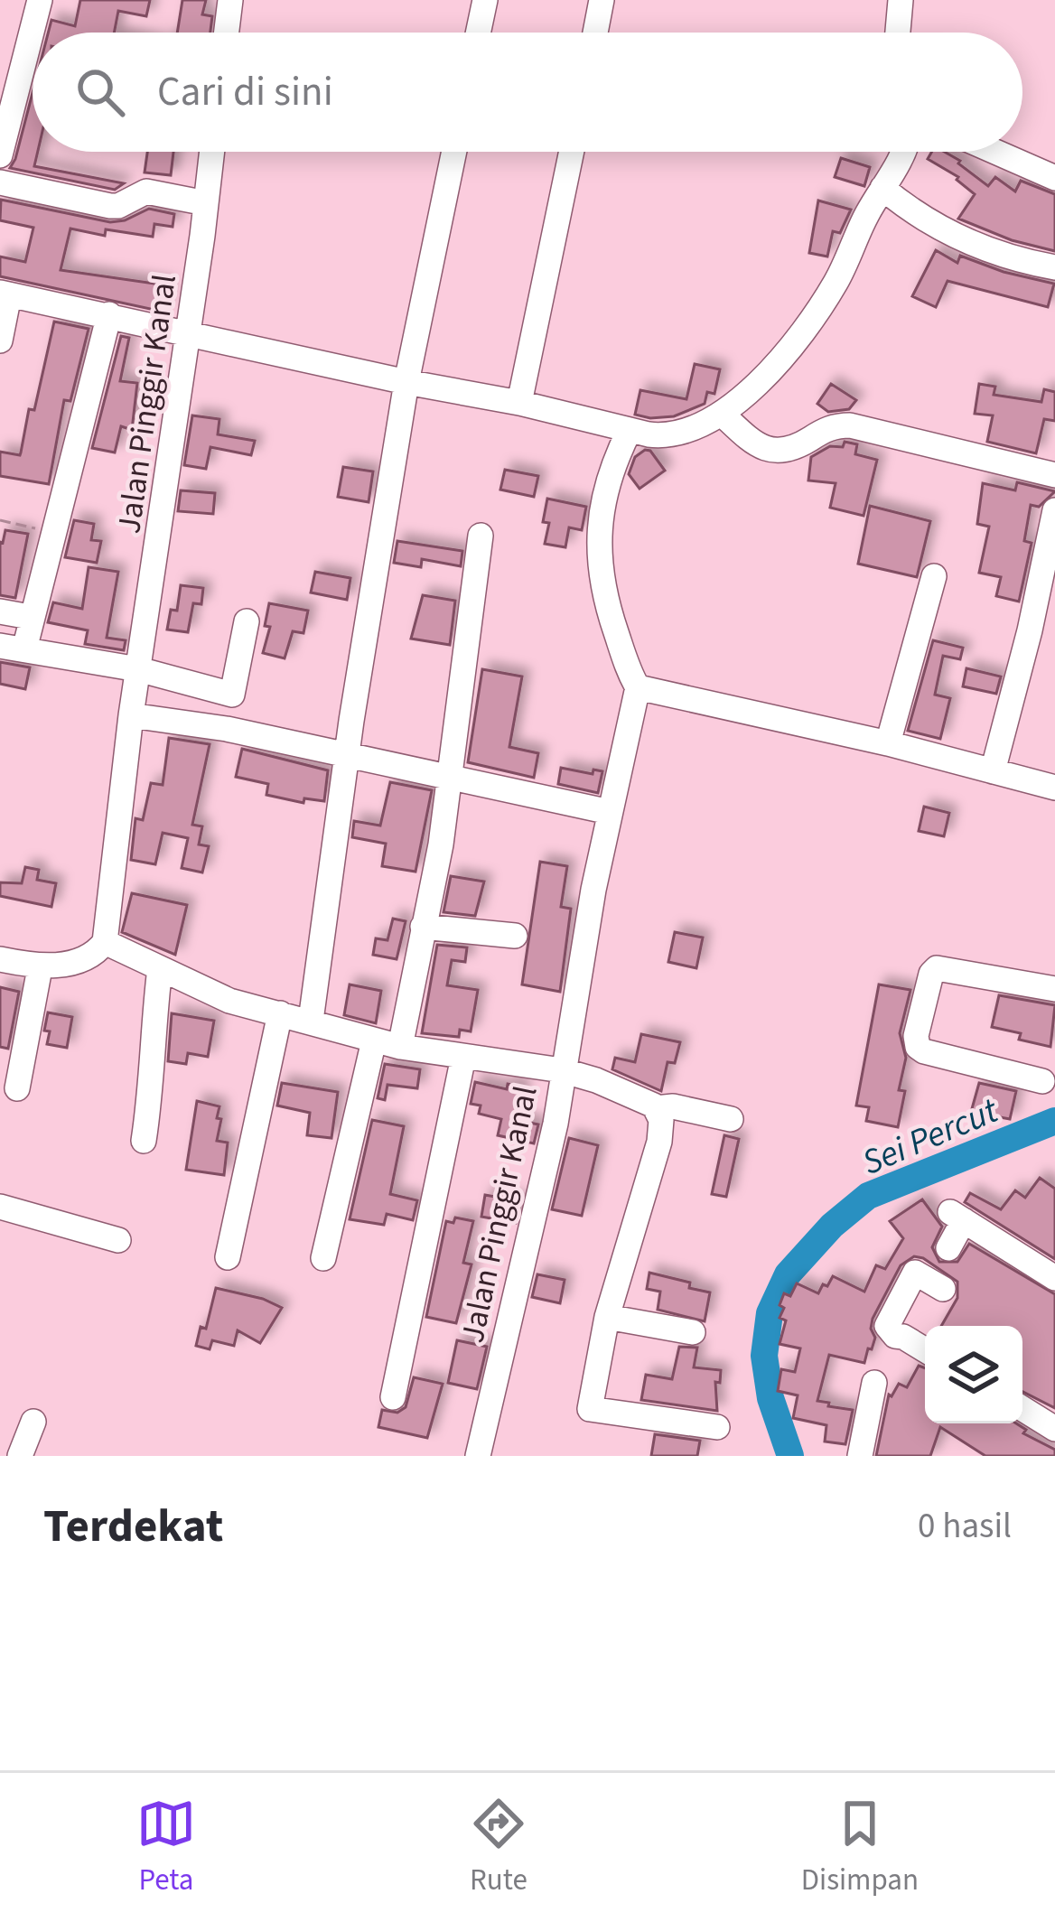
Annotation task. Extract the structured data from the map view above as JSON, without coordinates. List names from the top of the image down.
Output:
{
  "streets": {
    "street": ["Jalan Pinggir Kanal"]
  },
  "water": ["Sei Percut"],
  "page": {
    "search": "Cari di sini",
    "heading": ["Terdekat", "0 hasil"],
    "nav": ["Peta", "Rute", "Disimpan"]
  }
}
